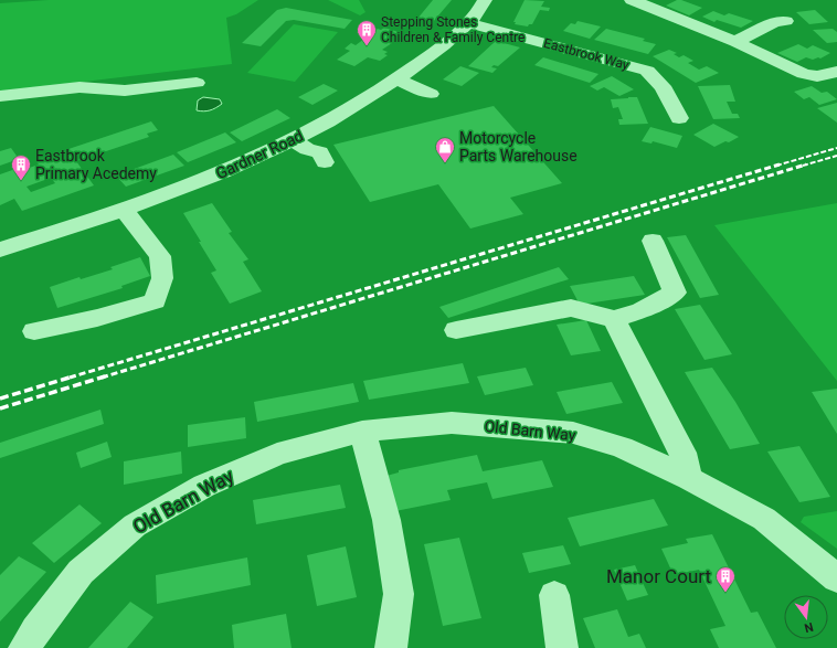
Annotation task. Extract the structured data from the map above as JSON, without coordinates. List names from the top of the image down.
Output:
{
  "streets": {
    "street": ["Eastbrook Way", "Gardner Road", "Old Barn Way"]
  },
  "crossings": [
    ["Eastbrook Way", "Gardner Road"]
  ],
  "places": {
    "building": ["Stepping Stones Children & Family Centre", "Eastbrook Primary Acedemy", "Manor Court"],
    "shop": ["Motorcycle Parts Warehouse"]
  },
  "north": "bottom"
}
